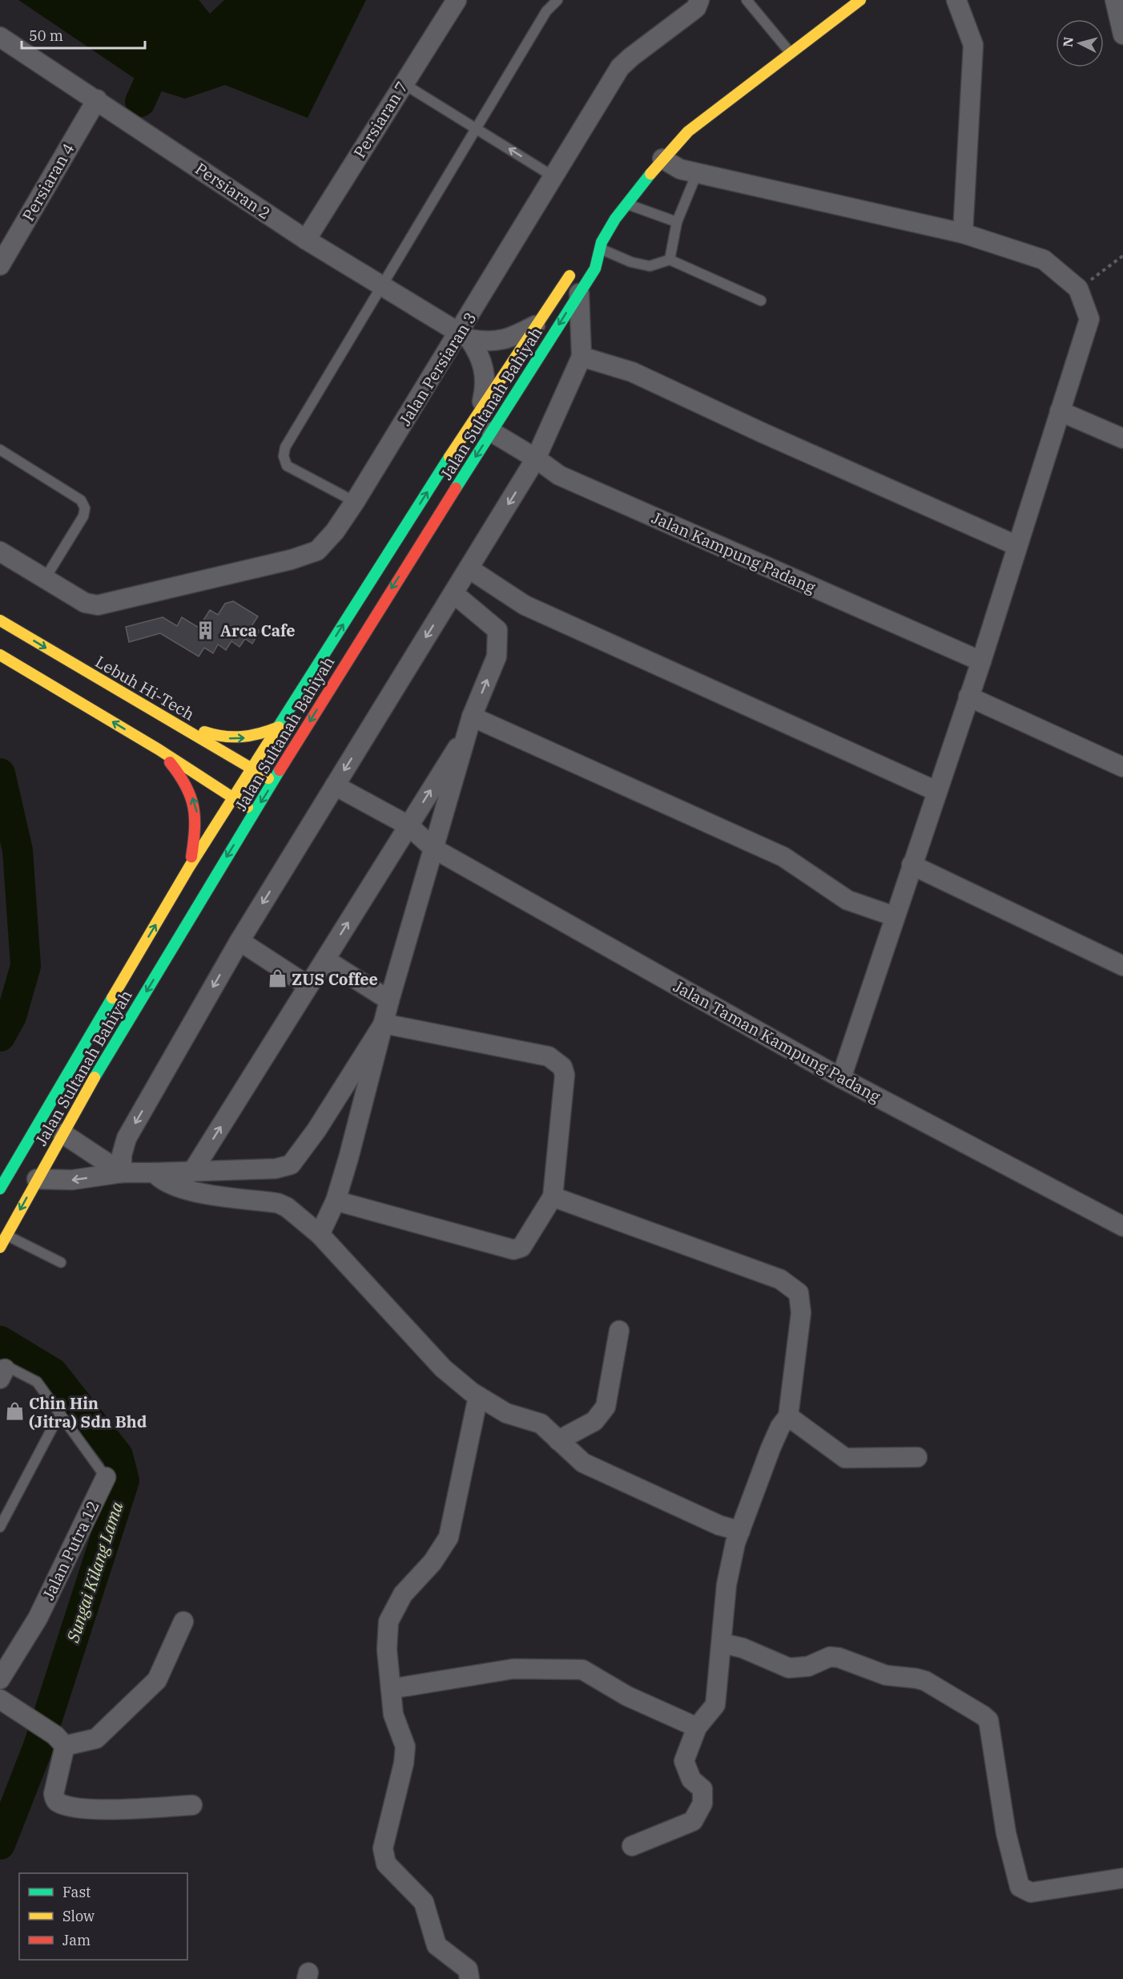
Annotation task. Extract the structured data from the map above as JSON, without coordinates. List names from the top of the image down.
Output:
{
  "streets": {
    "main road": ["Jalan Sultanah Bahiyah", "Lebuh Hi-Tech"],
    "street": [
      "Persiaran 7",
      "Persiaran 4",
      "Persiaran 2",
      "Jalan Persiaran 3",
      "Jalan Kampung Padang",
      "Jalan Taman Kampung Padang",
      "Jalan Putra 12"
    ]
  },
  "crossings": [
    ["Persiaran 7", "Persiaran 2"],
    ["Persiaran 4", "Persiaran 2"],
    ["Persiaran 2", "Jalan Persiaran 3"],
    ["Jalan Sultanah Bahiyah", "Jalan Kampung Padang"],
    ["Jalan Sultanah Bahiyah", "Lebuh Hi-Tech"]
  ],
  "water": ["Sungai Kilang Lama"],
  "places": {
    "building": ["Arca Cafe"],
    "shop": ["ZUS Coffee", "Chin Hin (Jitra) Sdn Bhd"]
  },
  "legend": ["Fast", "Slow", "Jam"],
  "scale_bar": "50 m",
  "north": "left"
}
